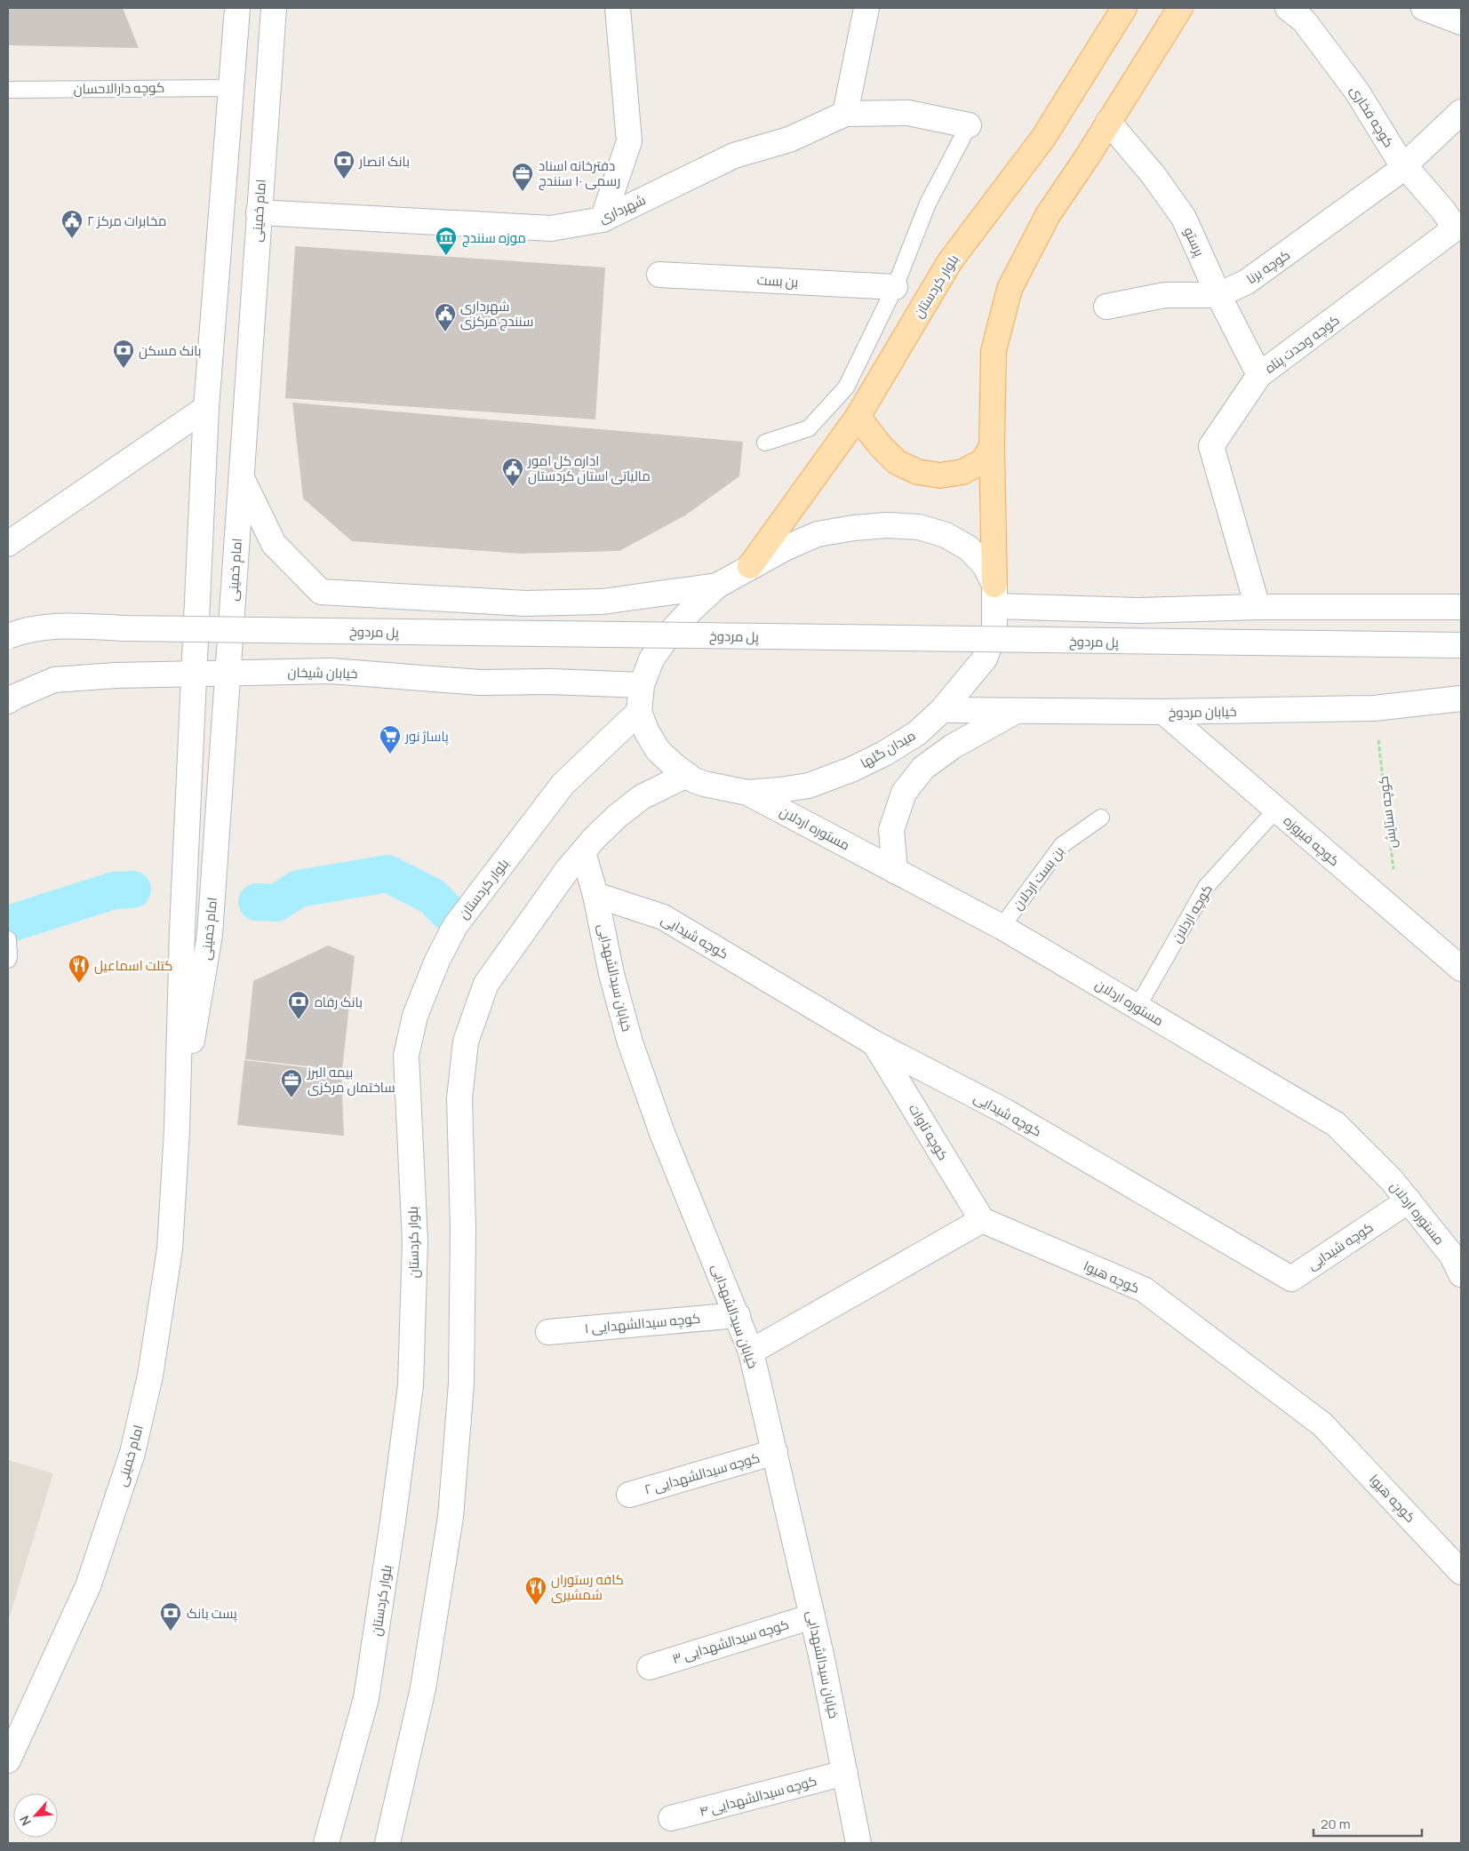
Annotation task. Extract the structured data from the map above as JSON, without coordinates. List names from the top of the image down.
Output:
{
  "streets": {
    "main road": [
      "کوچه فخاری",
      "شهرداری",
      "امام خمینی",
      "پرستو",
      "کوچه برنا",
      "بن بست",
      "بلوار کردستان",
      "کوچه وحدت پناه",
      "پل مردوخ",
      "خیابان شیخان",
      "خیابان مردوخ",
      "میدان گلها",
      "مستوره اردلان",
      "کوچه فیروزه",
      "کوچه شیدایی",
      "خیابان سیدالشهدایی",
      "کوچه ئاوات",
      "کوچه هیوا",
      "کوچه سیدالشهدایی ۱",
      "کوچه سیدالشهدایی ۲",
      "کوچه سیدالشهدایی ۳",
      "کوچه سیدالشهدایی ۴"
    ],
    "lane": ["کوچه دارالاحسان", "بن بست اردلان", "کوچه اردلان"],
    "path": ["کوچه ستایش"]
  },
  "crossings": [
    ["کوچه دارالاحسان", "امام خمینی"],
    ["کوچه فخاری", "کوچه برنا"],
    ["کوچه فخاری", "کوچه وحدت پناه"],
    ["شهرداری", "امام خمینی"],
    ["امام خمینی", "خیابان شیخان"],
    ["پرستو", "کوچه برنا"],
    ["پرستو", "کوچه وحدت پناه"],
    ["بلوار کردستان", "میدان گلها"],
    ["خیابان شیخان", "میدان گلها"],
    ["خیابان مردوخ", "میدان گلها"],
    ["خیابان مردوخ", "کوچه ستایش"],
    ["خیابان مردوخ", "کوچه فیروزه"],
    ["میدان گلها", "مستوره اردلان"],
    ["کوچه ستایش", "کوچه فیروزه"],
    ["مستوره اردلان", "بن بست اردلان"],
    ["مستوره اردلان", "کوچه اردلان"],
    ["مستوره اردلان", "کوچه شیدایی"],
    ["کوچه فیروزه", "کوچه اردلان"],
    ["کوچه شیدایی", "خیابان سیدالشهدایی"],
    ["کوچه شیدایی", "کوچه ئاوات"],
    ["خیابان سیدالشهدایی", "کوچه سیدالشهدایی ۱"],
    ["خیابان سیدالشهدایی", "کوچه سیدالشهدایی ۲"],
    ["خیابان سیدالشهدایی", "کوچه سیدالشهدایی ۳"],
    ["خیابان سیدالشهدایی", "کوچه سیدالشهدایی ۴"],
    ["کوچه ئاوات", "کوچه هیوا"]
  ],
  "places": {
    "bank": [
      "بانک انصار",
      "بانک مسکن",
      "بانک رفاه",
      "پست بانک"
    ],
    "office": ["دفترخانه اسناد رسمی ۱۰ سنندج", "بیمه البرز ساختمان مرکزی"],
    "public building": ["مخابرات مرکز ۲", "شهرداری سنندج مرکزی", "اداره کل امور مالیاتی استان کردستان"],
    "museum": ["موزه سنندج"],
    "supermarket": ["پاساژ نور"],
    "restaurant": ["کتلت اسماعیل", "کافه رستوران شمشیری"]
  },
  "scale_bar": "20 m",
  "north": "bottom left"
}
